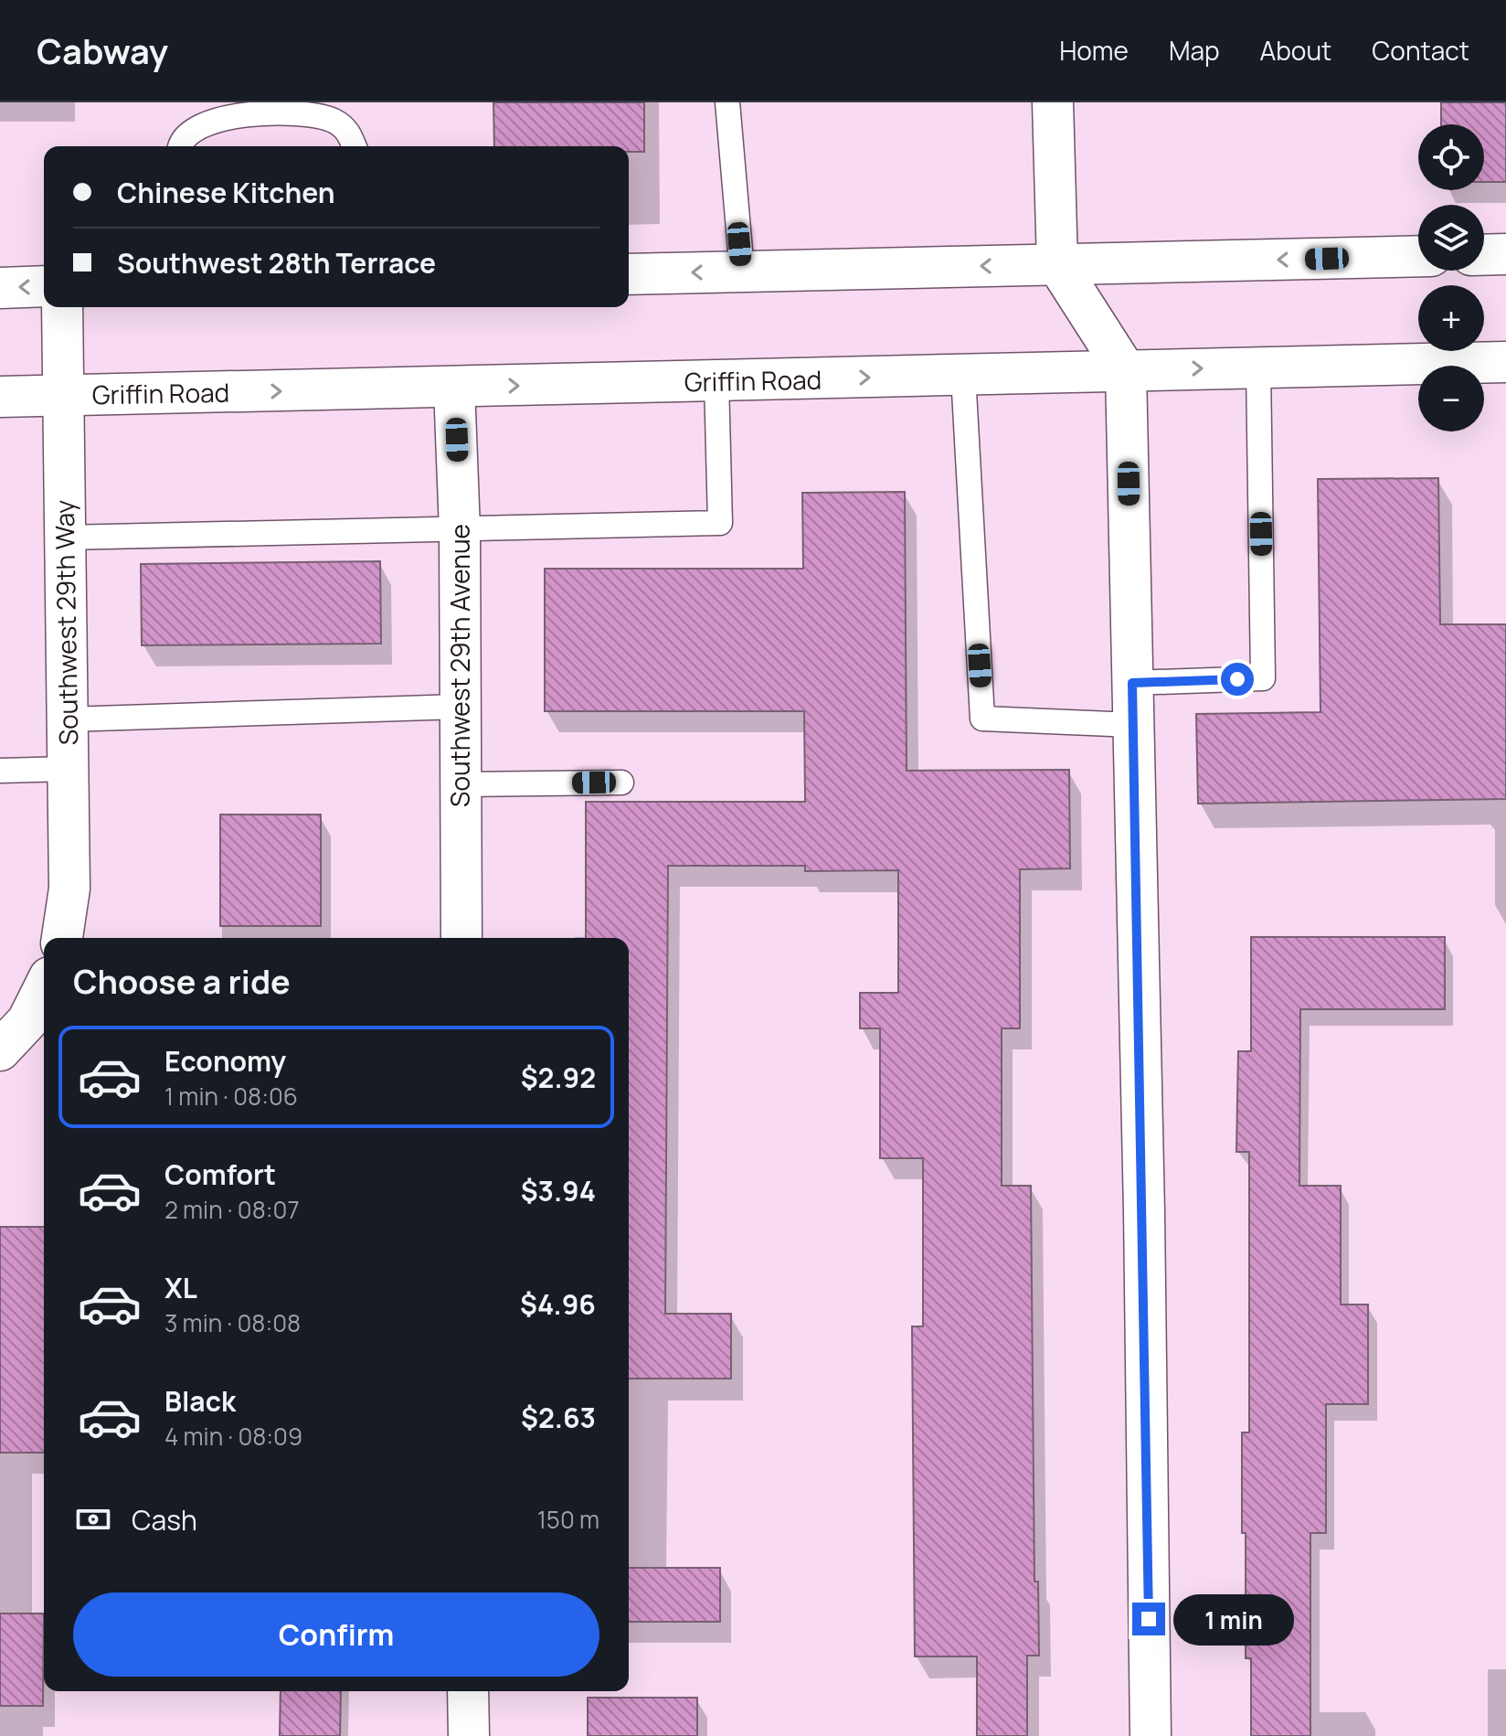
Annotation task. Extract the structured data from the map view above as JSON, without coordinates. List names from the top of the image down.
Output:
{
  "streets": {
    "street": ["Griffin Road", "Southwest 29th Way", "Southwest 29th Avenue"]
  },
  "crossings": [
    ["Griffin Road", "Southwest 29th Way"],
    ["Griffin Road", "Southwest 29th Avenue"]
  ],
  "page": {
    "header": "Cabway",
    "nav": [
      "Home",
      "Map",
      "About",
      "Contact"
    ],
    "map_buttons": ["+", "−"],
    "banner": ["Chinese Kitchen", "Southwest 28th Terrace"],
    "heading": "Choose a ride",
    "list": [
      {
        "name": "Economy",
        "note": "1 min · 08:06",
        "value": "$2.92"
      },
      {
        "name": "Comfort",
        "note": "2 min · 08:07",
        "value": "$3.94"
      },
      {
        "name": "XL",
        "note": "3 min · 08:08",
        "value": "$4.96"
      },
      {
        "name": "Black",
        "note": "4 min · 08:09",
        "value": "$2.63"
      }
    ],
    "pay": ["Cash", "150 m"],
    "buttons": "Confirm",
    "bubble": "1 min"
  }
}
